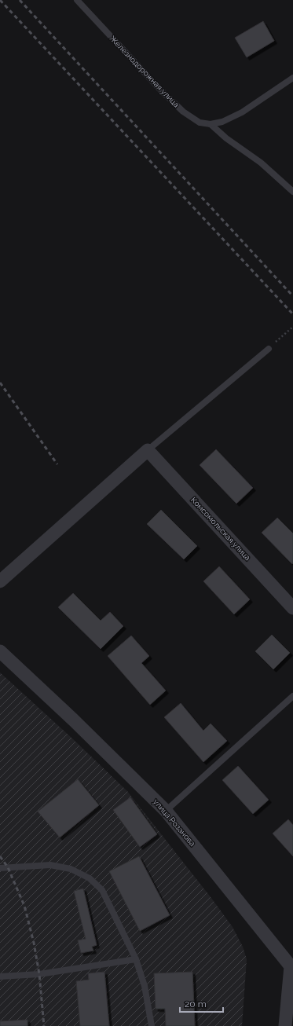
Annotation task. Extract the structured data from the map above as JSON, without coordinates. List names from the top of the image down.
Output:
{
  "streets": {
    "street": ["Комсомольская улица", "улица Розанова"],
    "lane": ["Железнодорожная улица"]
  },
  "scale_bar": "20 m"
}
